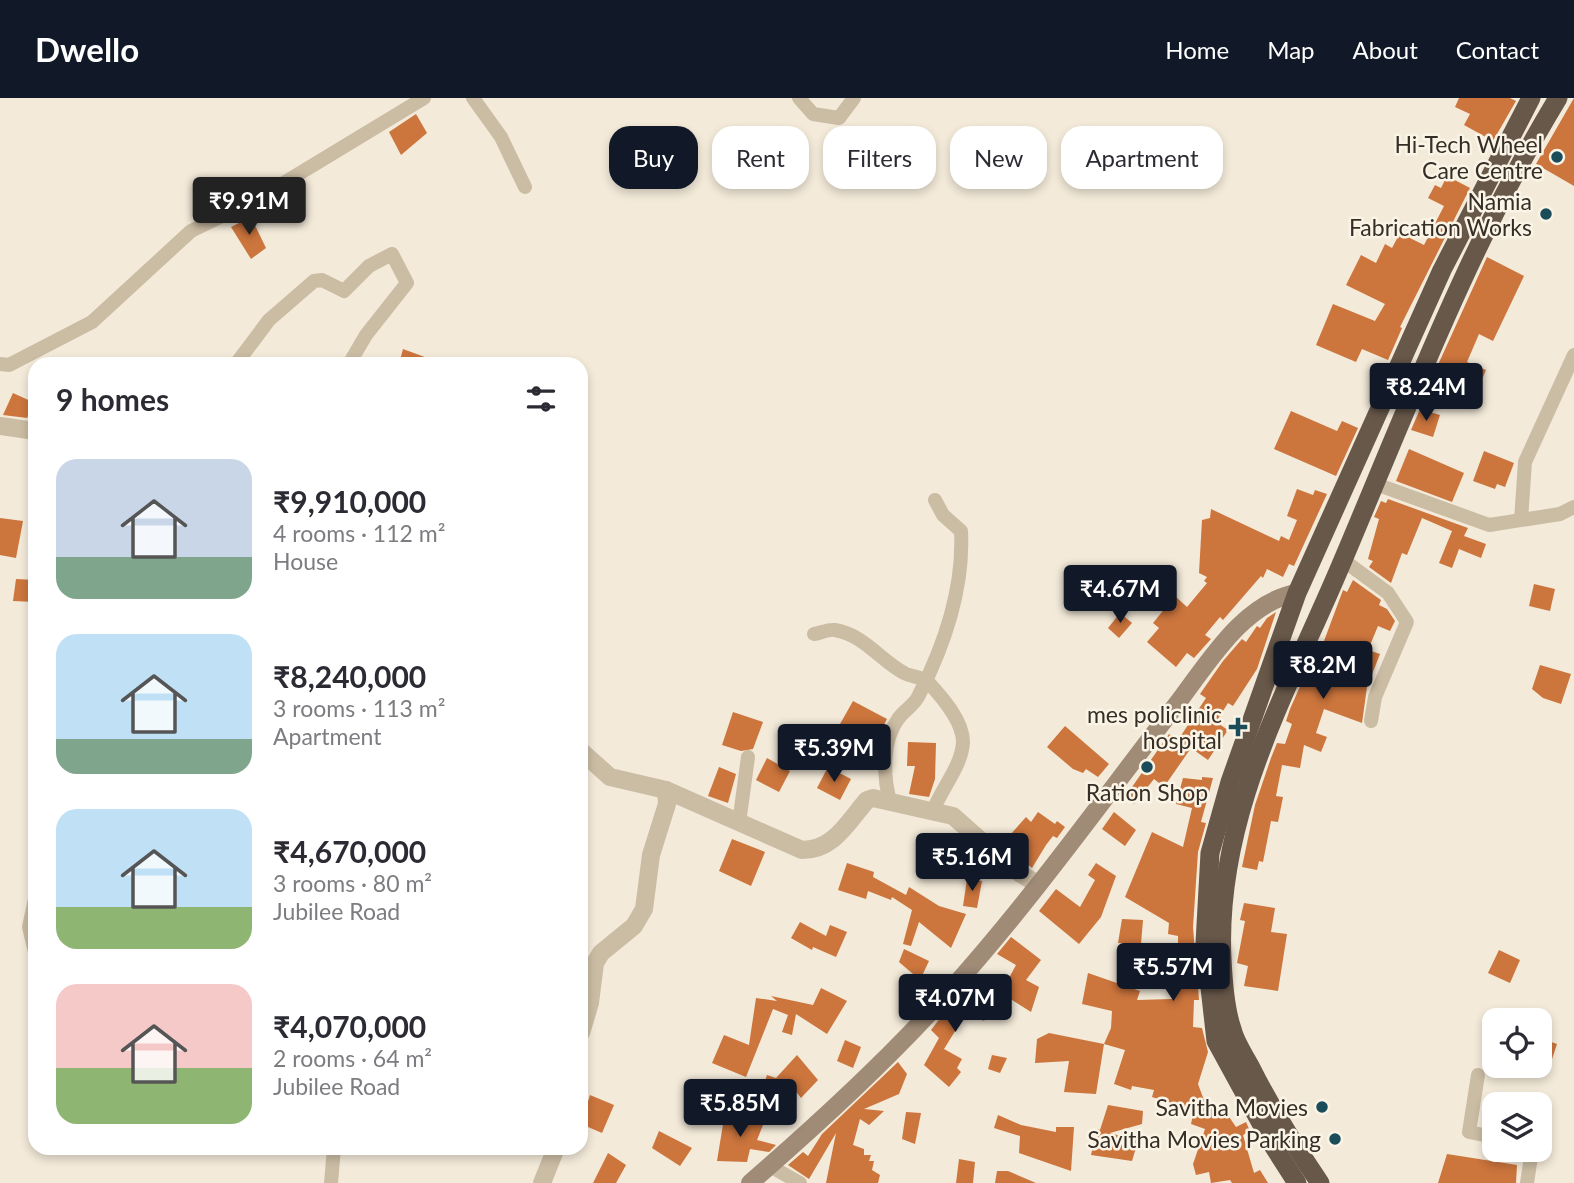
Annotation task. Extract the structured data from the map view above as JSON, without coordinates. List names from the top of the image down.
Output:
{
  "places": {
    "other": [
      "Hi-Tech Wheel Care Centre",
      "Namia Fabrication Works",
      "Ration Shop",
      "Savitha Movies",
      "Savitha Movies Parking"
    ],
    "health": ["mes policlinic hospital"]
  },
  "page": {
    "header": "Dwello",
    "nav": [
      "Home",
      "Map",
      "About",
      "Contact"
    ],
    "chip": [
      "Buy",
      "Rent",
      "Filters",
      "New",
      "Apartment"
    ],
    "price": [
      "₹9.91M",
      "₹8.24M",
      "₹4.67M",
      "₹8.2M",
      "₹5.39M",
      "₹5.16M",
      "₹5.57M",
      "₹4.07M",
      "₹5.85M"
    ],
    "heading": "9 homes",
    "list": [
      {
        "name": "₹9,910,000",
        "note": "4 rooms · 112 m² · House"
      },
      {
        "name": "₹8,240,000",
        "note": "3 rooms · 113 m² · Apartment"
      },
      {
        "name": "₹4,670,000",
        "note": "3 rooms · 80 m² · Jubilee Road"
      },
      {
        "name": "₹4,070,000",
        "note": "2 rooms · 64 m² · Jubilee Road"
      }
    ]
  }
}
